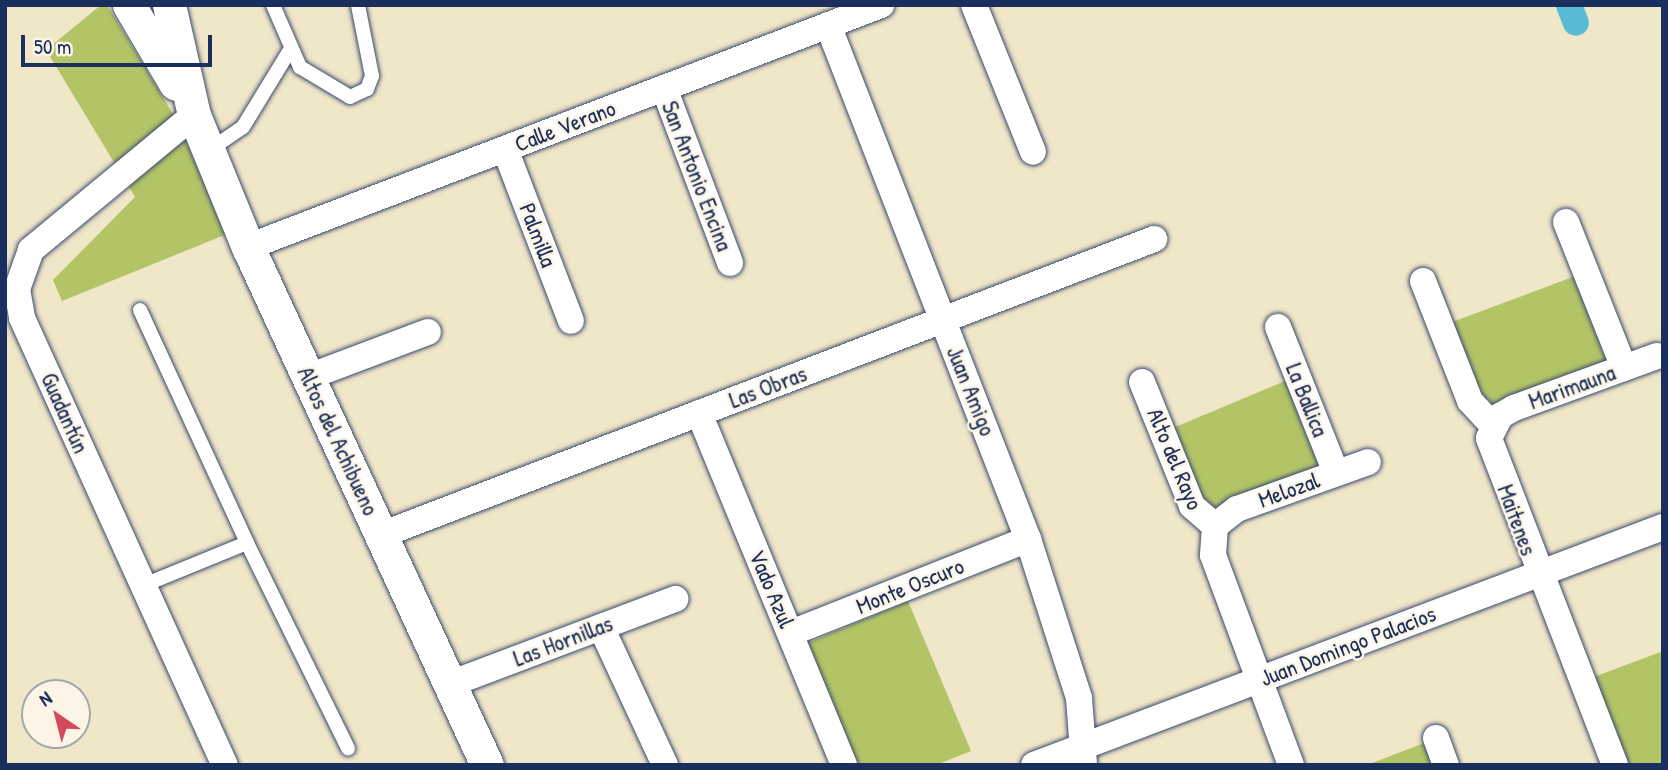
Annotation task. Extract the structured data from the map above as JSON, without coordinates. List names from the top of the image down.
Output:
{
  "streets": {
    "street": [
      "Calle Verano",
      "San Antonio Encina",
      "Palmilla",
      "Las Obras",
      "Marimauna",
      "Juan Amigo",
      "La Ballica",
      "Guadantún",
      "Altos del Achibueno",
      "Alto del Rayo",
      "Melozal",
      "Maitenes",
      "Monte Oscuro",
      "Vado Azul",
      "Las Hornillas",
      "Juan Domingo Palacios"
    ]
  },
  "crossings": [
    ["Calle Verano", "San Antonio Encina"],
    ["Calle Verano", "Palmilla"],
    ["Calle Verano", "Juan Amigo"],
    ["Calle Verano", "Altos del Achibueno"],
    ["Las Obras", "Juan Amigo"],
    ["Las Obras", "Altos del Achibueno"],
    ["Las Obras", "Vado Azul"],
    ["Marimauna", "Maitenes"],
    ["Juan Amigo", "Monte Oscuro"],
    ["Juan Amigo", "Juan Domingo Palacios"],
    ["La Ballica", "Melozal"],
    ["Guadantún", "Altos del Achibueno"],
    ["Altos del Achibueno", "Las Hornillas"],
    ["Alto del Rayo", "Melozal"],
    ["Alto del Rayo", "Juan Domingo Palacios"],
    ["Maitenes", "Juan Domingo Palacios"],
    ["Monte Oscuro", "Vado Azul"]
  ],
  "scale_bar": "50 m",
  "north": "top left"
}
